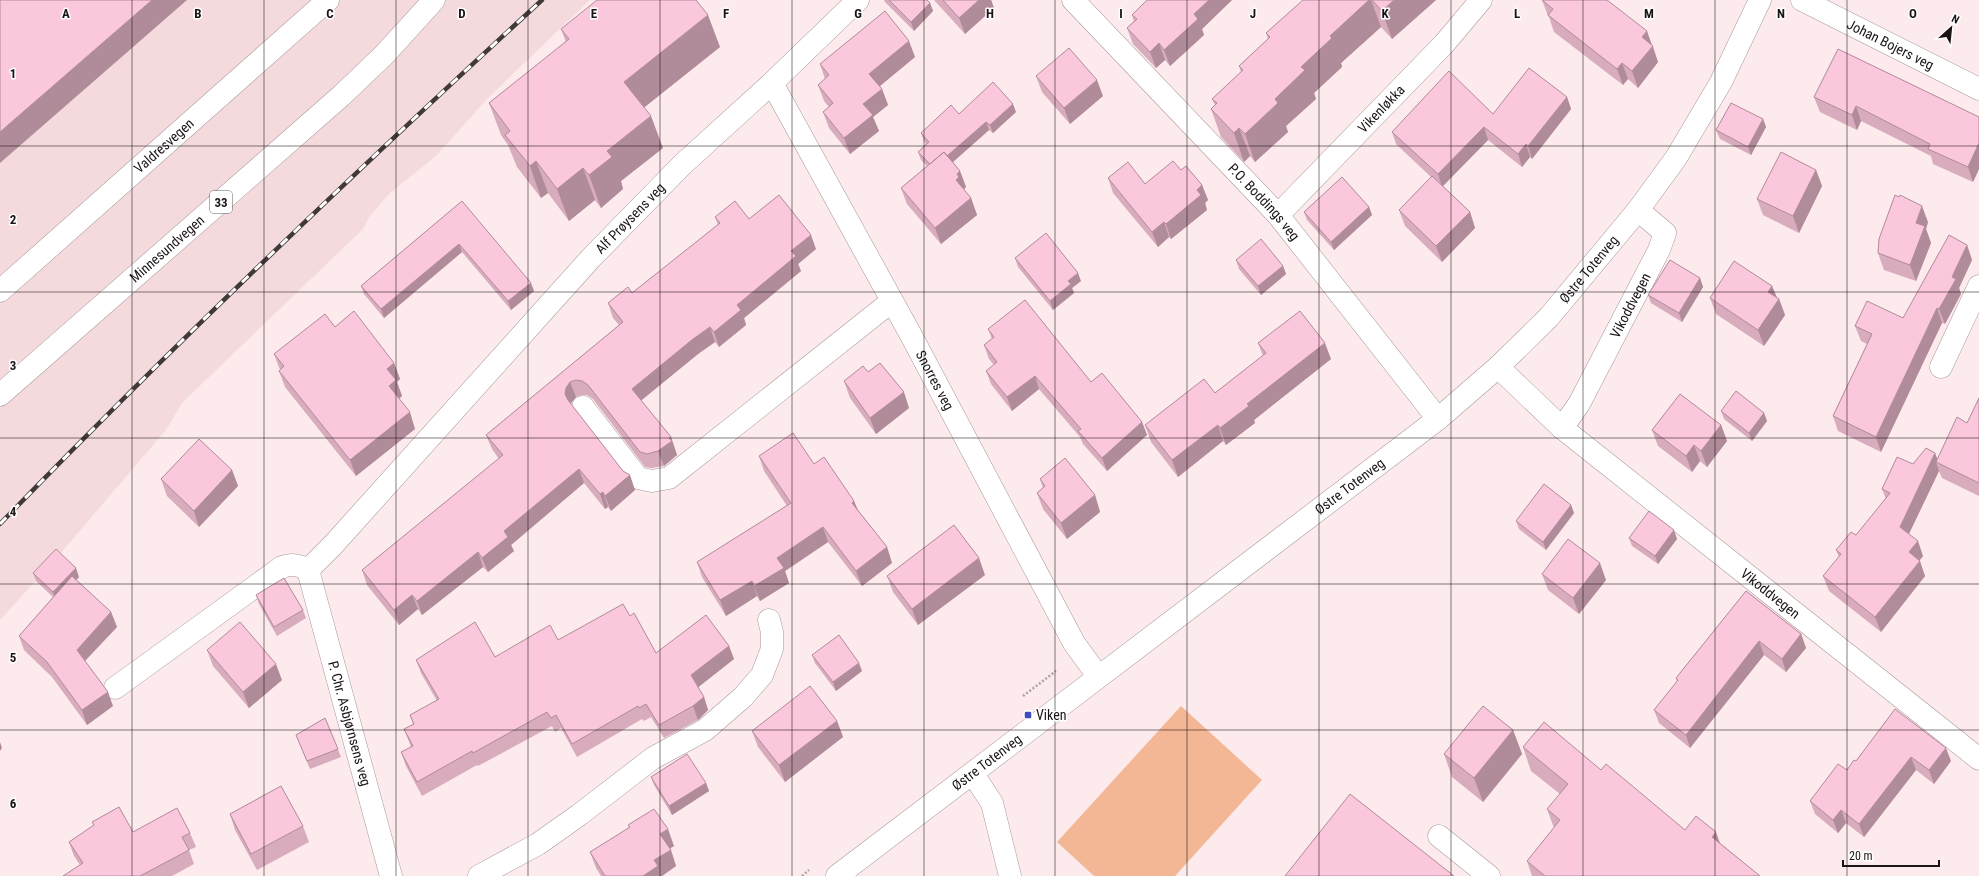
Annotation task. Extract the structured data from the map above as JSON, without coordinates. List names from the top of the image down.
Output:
{
  "streets": {
    "street": [
      "Johan Bojers veg",
      "Vikenløkka",
      "Valdresvegen",
      "33",
      "P.O. Boddings veg",
      "Alf Prøysens veg",
      "Minnesundvegen",
      "Østre Totenveg",
      "Vikoddvegen",
      "Snorres veg",
      "P. Chr. Asbjørnsens veg"
    ]
  },
  "crossings": [
    ["Vikenløkka", "P.O. Boddings veg"],
    ["P.O. Boddings veg", "Østre Totenveg"],
    ["Alf Prøysens veg", "Snorres veg"],
    ["Alf Prøysens veg", "P. Chr. Asbjørnsens veg"],
    ["Østre Totenveg", "Vikoddvegen"],
    ["Østre Totenveg", "Snorres veg"]
  ],
  "places": {
    "transit": ["Viken"]
  },
  "scale_bar": "20 m",
  "north": "top right",
  "grid": {
    "columns": [
      "A",
      "B",
      "C",
      "D",
      "E",
      "F",
      "G",
      "H",
      "I",
      "J",
      "K",
      "L",
      "M",
      "N",
      "O"
    ],
    "rows": [
      "1",
      "2",
      "3",
      "4",
      "5",
      "6"
    ]
  }
}
